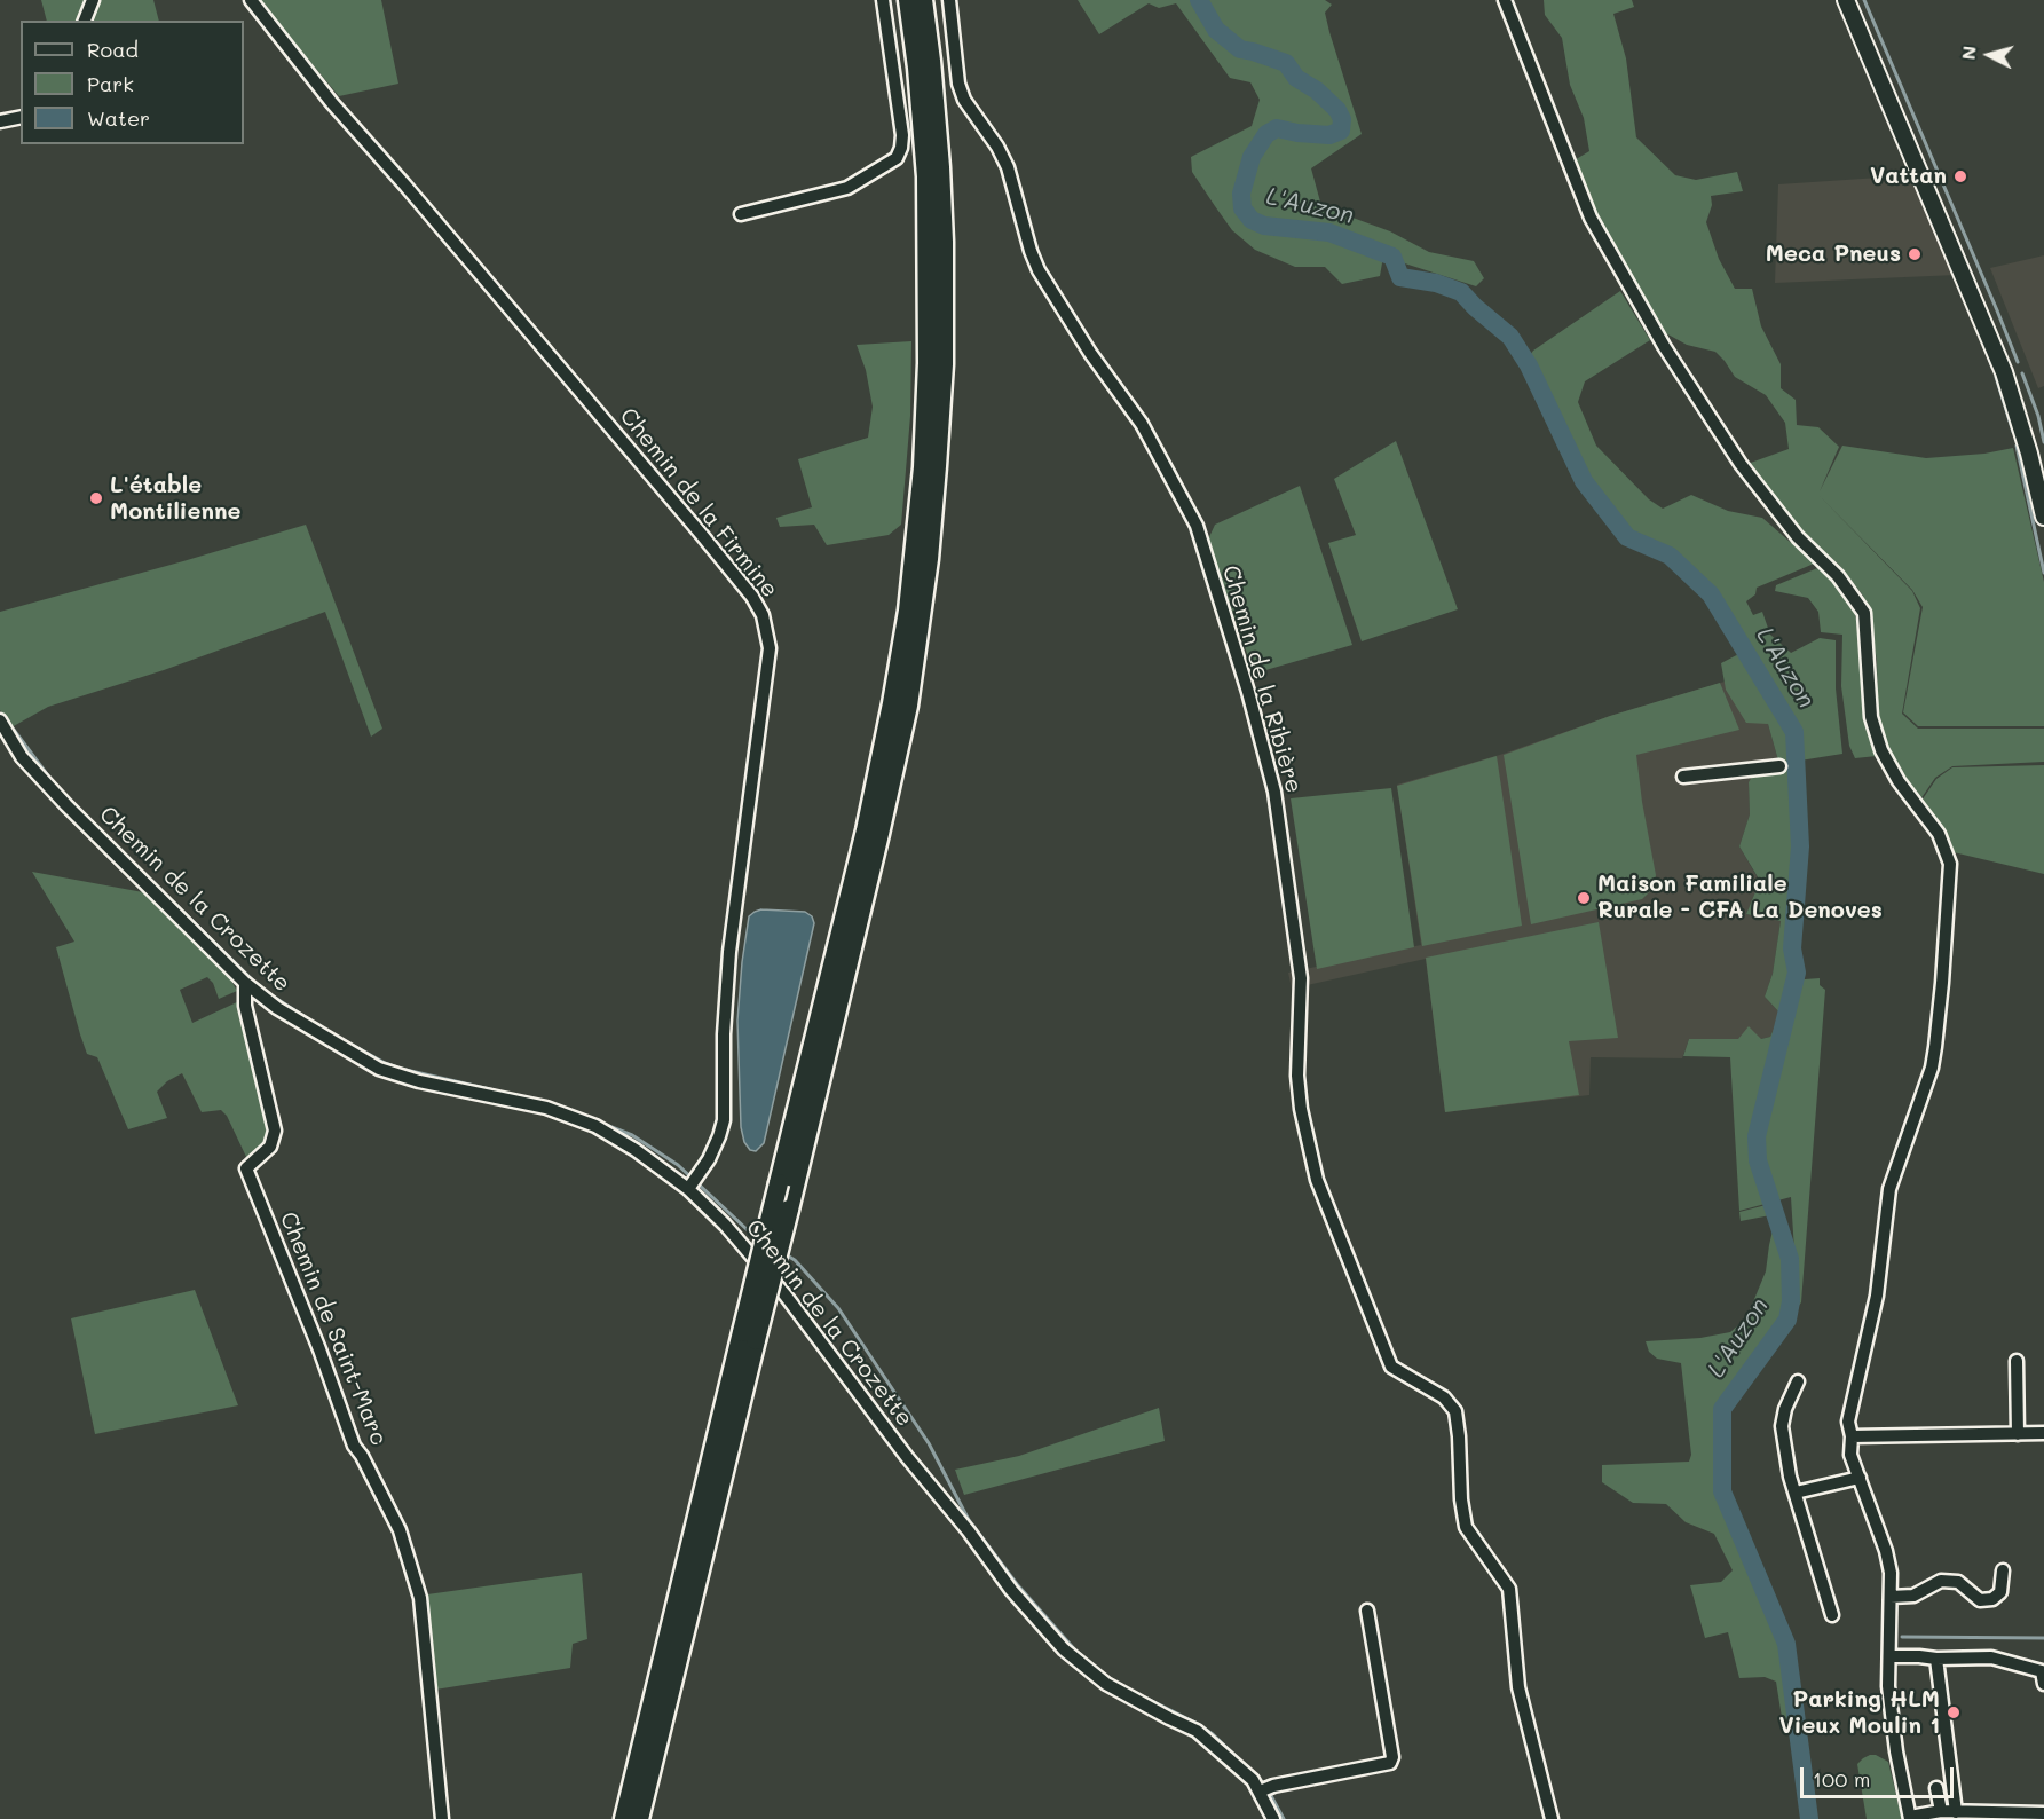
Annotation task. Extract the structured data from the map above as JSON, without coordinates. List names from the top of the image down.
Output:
{
  "streets": {
    "street": [
      "Chemin de la Firmine",
      "Chemin de la Ribière",
      "Chemin de la Crozette",
      "Chemin de Saint-Marc"
    ]
  },
  "crossings": [
    ["Chemin de la Firmine", "Chemin de la Crozette"],
    ["Chemin de la Crozette", "Chemin de Saint-Marc"]
  ],
  "water": ["L'Auzon"],
  "places": [
    "Vattan",
    "Meca Pneus",
    "L'étable Montilienne",
    "Maison Familiale Rurale - CFA La Denoves",
    "Parking HLM Vieux Moulin 1"
  ],
  "legend": ["Road", "Park", "Water"],
  "scale_bar": "100 m",
  "north": "left"
}
